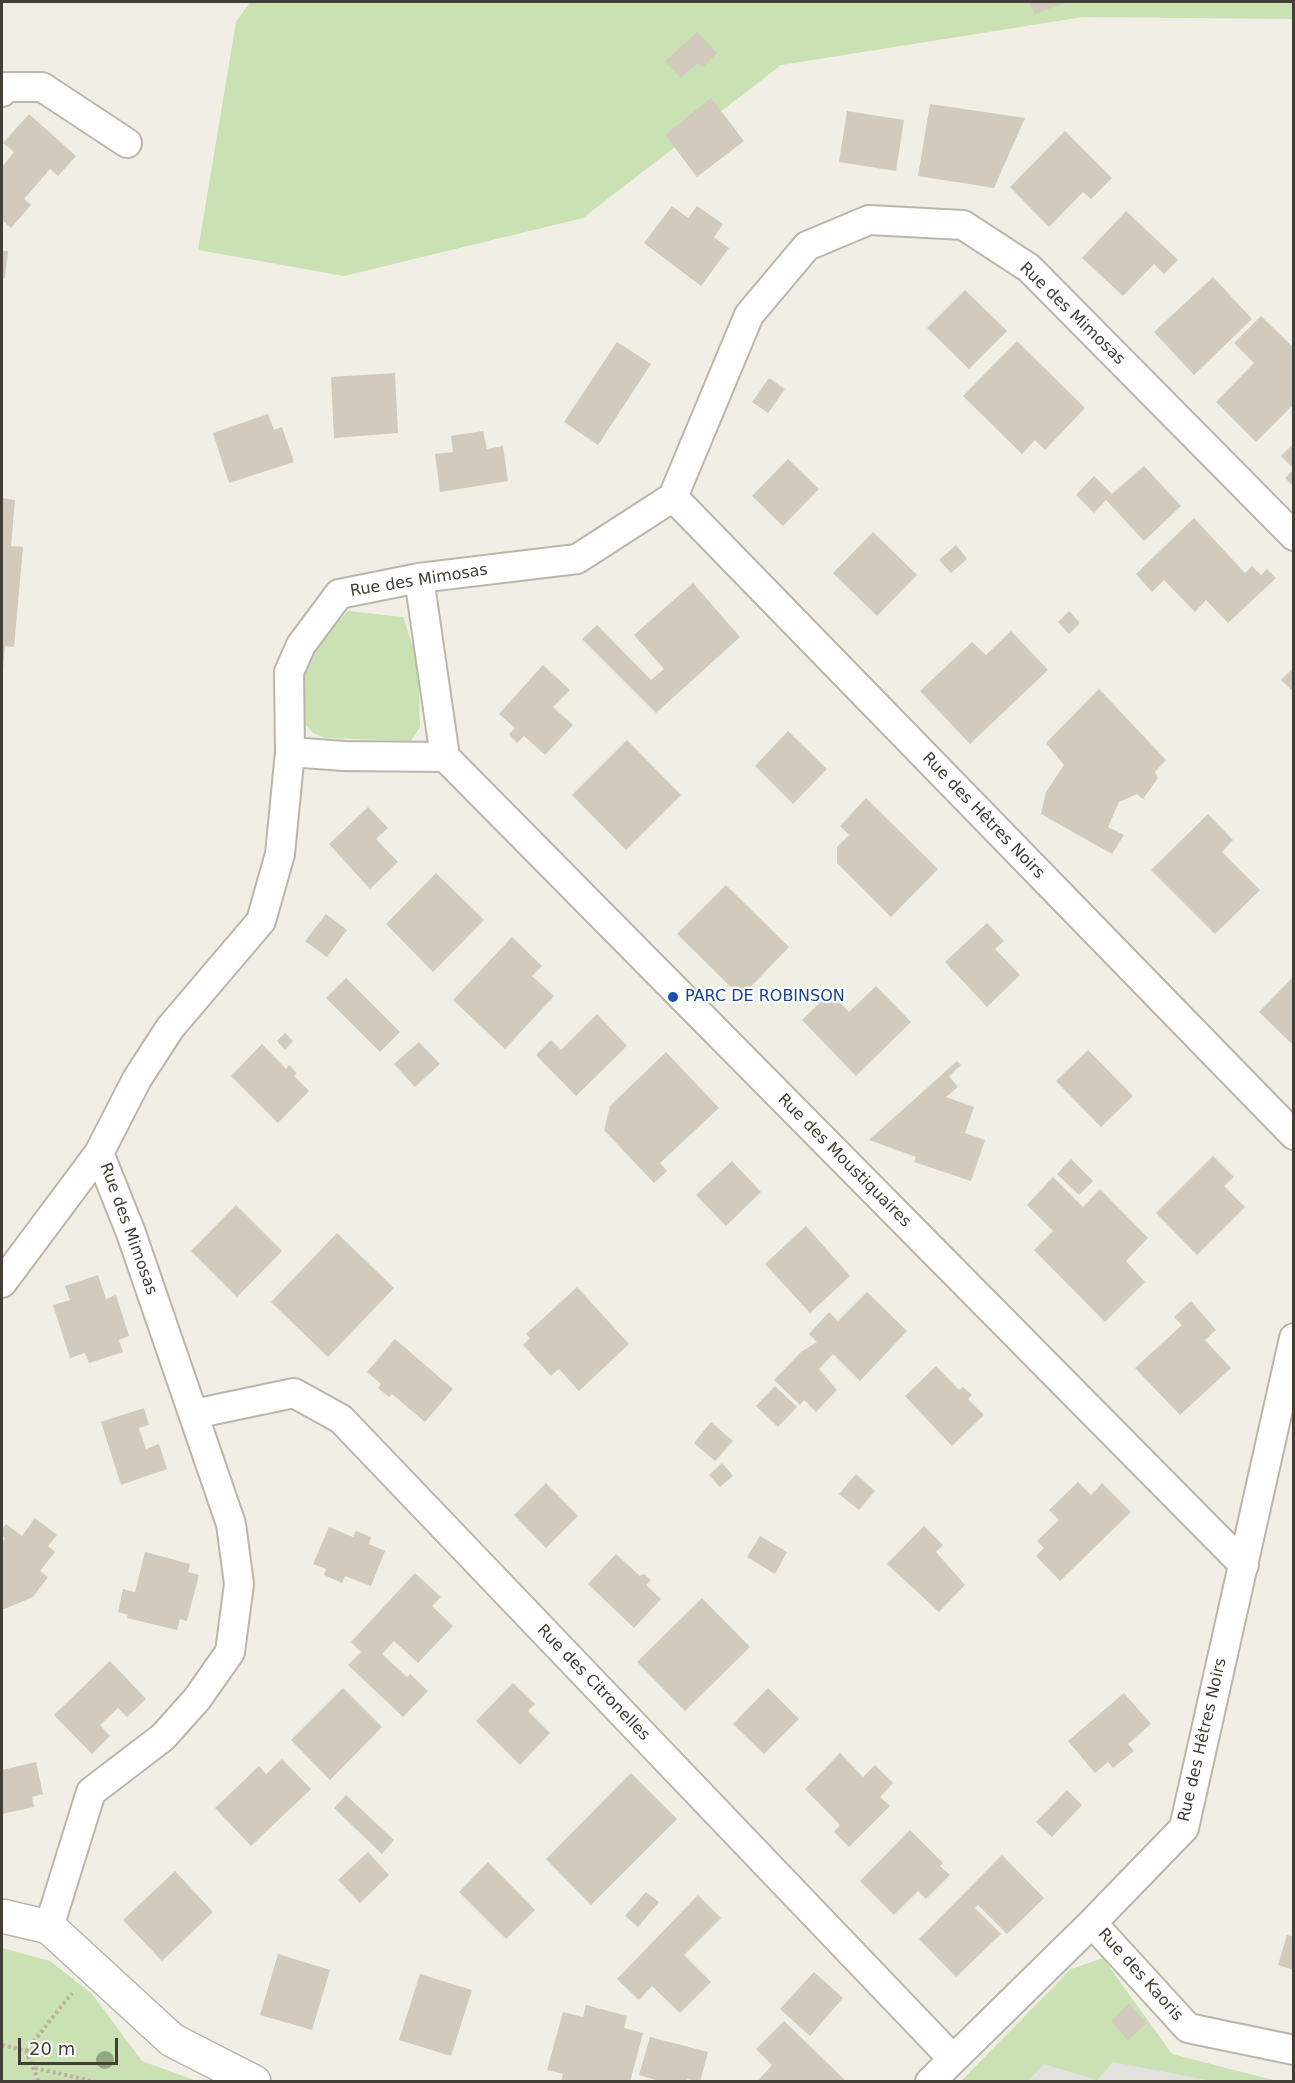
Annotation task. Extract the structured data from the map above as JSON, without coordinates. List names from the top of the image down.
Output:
{
  "streets": {
    "street": [
      "Rue des Mimosas",
      "Rue des Hêtres Noirs",
      "Rue des Moustiquaires",
      "Rue des Citronelles",
      "Rue des Kaoris"
    ]
  },
  "crossings": [
    ["Rue des Mimosas", "Rue des Hêtres Noirs"],
    ["Rue des Mimosas", "Rue des Citronelles"],
    ["Rue des Hêtres Noirs", "Rue des Moustiquaires"],
    ["Rue des Hêtres Noirs", "Rue des Citronelles"],
    ["Rue des Hêtres Noirs", "Rue des Kaoris"]
  ],
  "places": ["PARC DE ROBINSON"],
  "scale_bar": "20 m"
}
